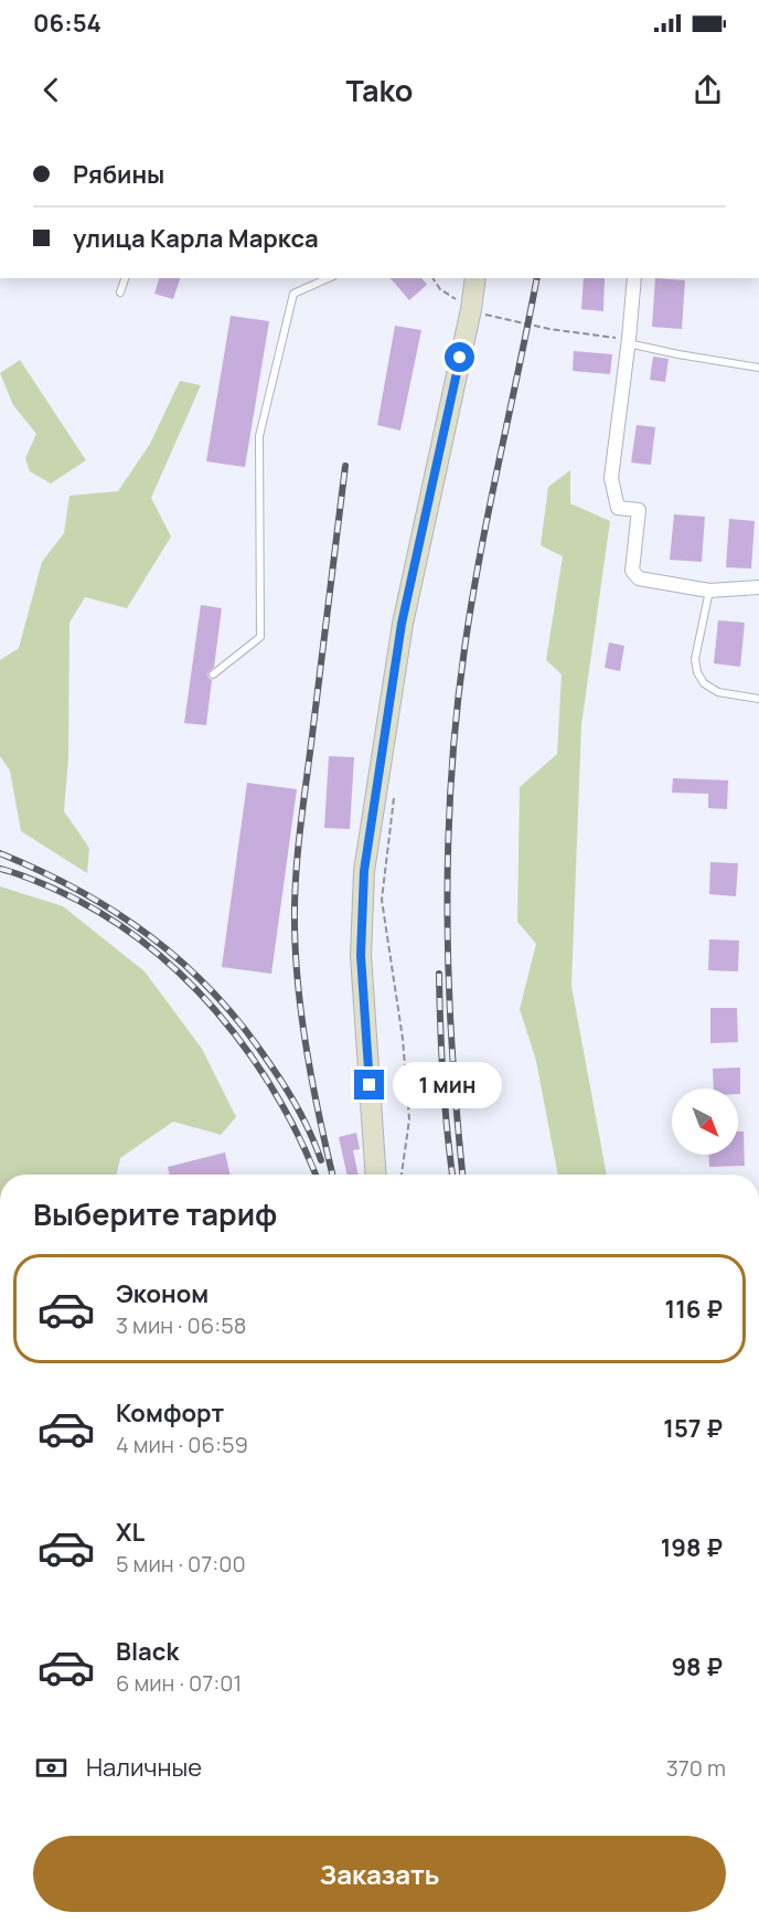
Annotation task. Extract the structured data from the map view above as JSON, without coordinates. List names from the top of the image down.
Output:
{
  "north": "bottom right",
  "page": {
    "status": "06:54",
    "header": "Tako",
    "banner": ["Рябины", "улица Карла Маркса"],
    "bubble": "1 мин",
    "heading": "Выберите тариф",
    "list": [
      {
        "name": "Эконом",
        "note": "3 мин · 06:58",
        "value": "116 ₽"
      },
      {
        "name": "Комфорт",
        "note": "4 мин · 06:59",
        "value": "157 ₽"
      },
      {
        "name": "XL",
        "note": "5 мин · 07:00",
        "value": "198 ₽"
      },
      {
        "name": "Black",
        "note": "6 мин · 07:01",
        "value": "98 ₽"
      }
    ],
    "pay": ["Наличные", "370 m"],
    "buttons": "Заказать"
  }
}
